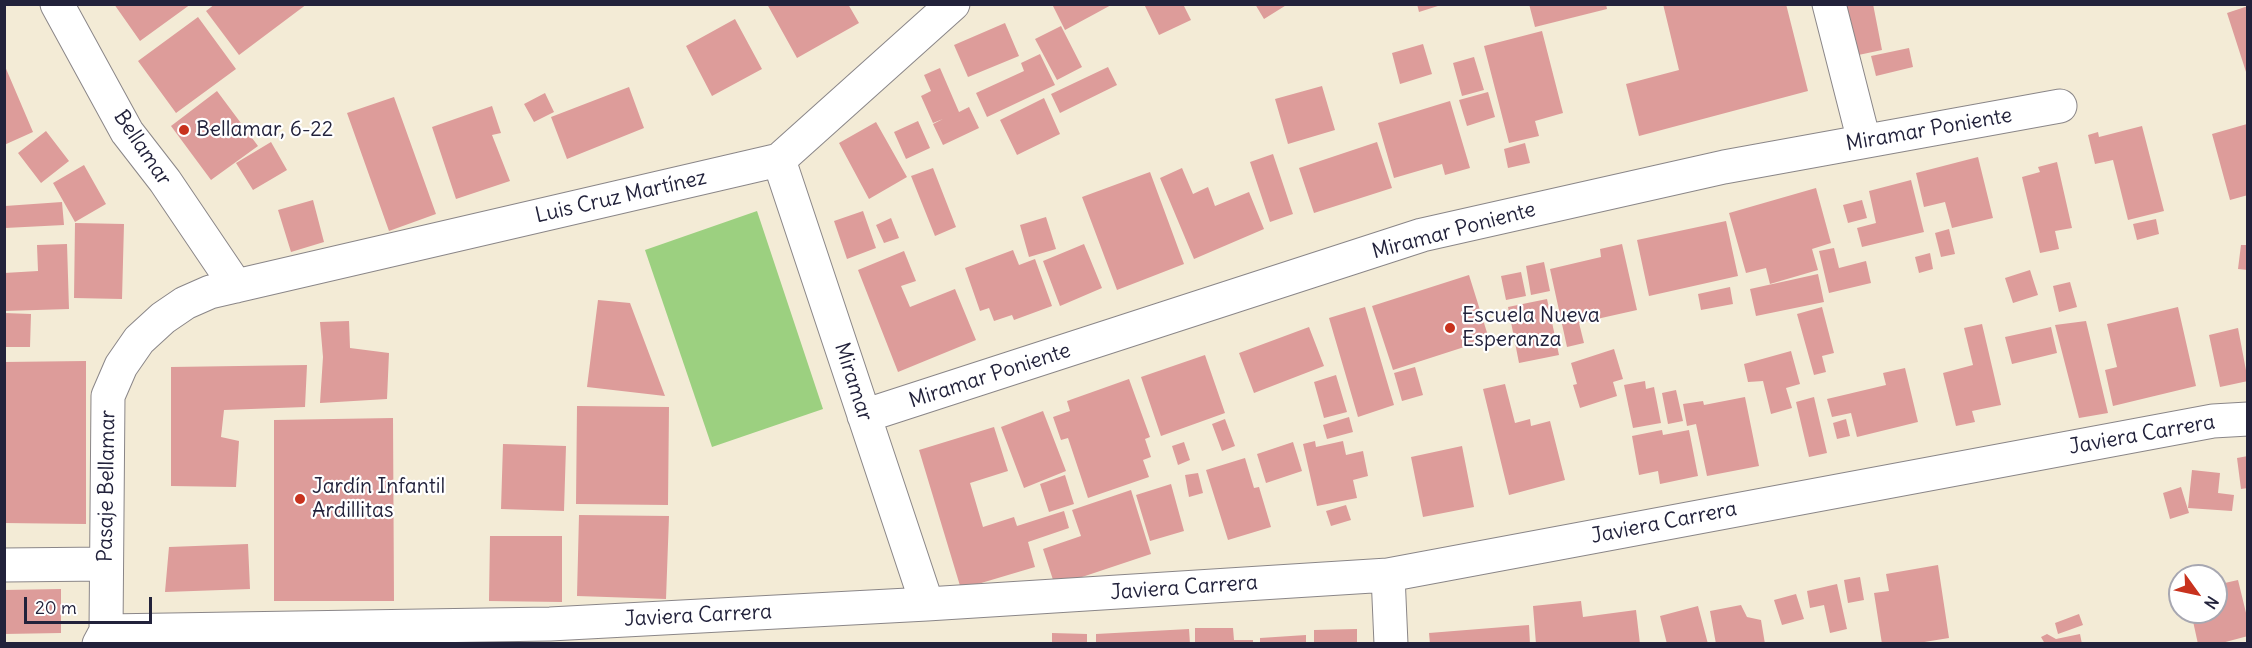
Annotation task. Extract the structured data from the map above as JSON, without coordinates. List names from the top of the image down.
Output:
{
  "streets": {
    "street": [
      "Miramar Poniente",
      "Bellamar",
      "Luis Cruz Martínez",
      "Miramar",
      "Javiera Carrera",
      "Pasaje Bellamar"
    ]
  },
  "crossings": [
    ["Miramar Poniente", "Miramar"],
    ["Bellamar", "Luis Cruz Martínez"],
    ["Bellamar", "Pasaje Bellamar"],
    ["Luis Cruz Martínez", "Miramar"],
    ["Luis Cruz Martínez", "Pasaje Bellamar"],
    ["Miramar", "Javiera Carrera"],
    ["Javiera Carrera", "Pasaje Bellamar"]
  ],
  "places": ["Bellamar, 6-22", "Escuela Nueva Esperanza", "Jardín Infantil Ardillitas"],
  "scale_bar": "20 m",
  "north": "bottom right"
}
